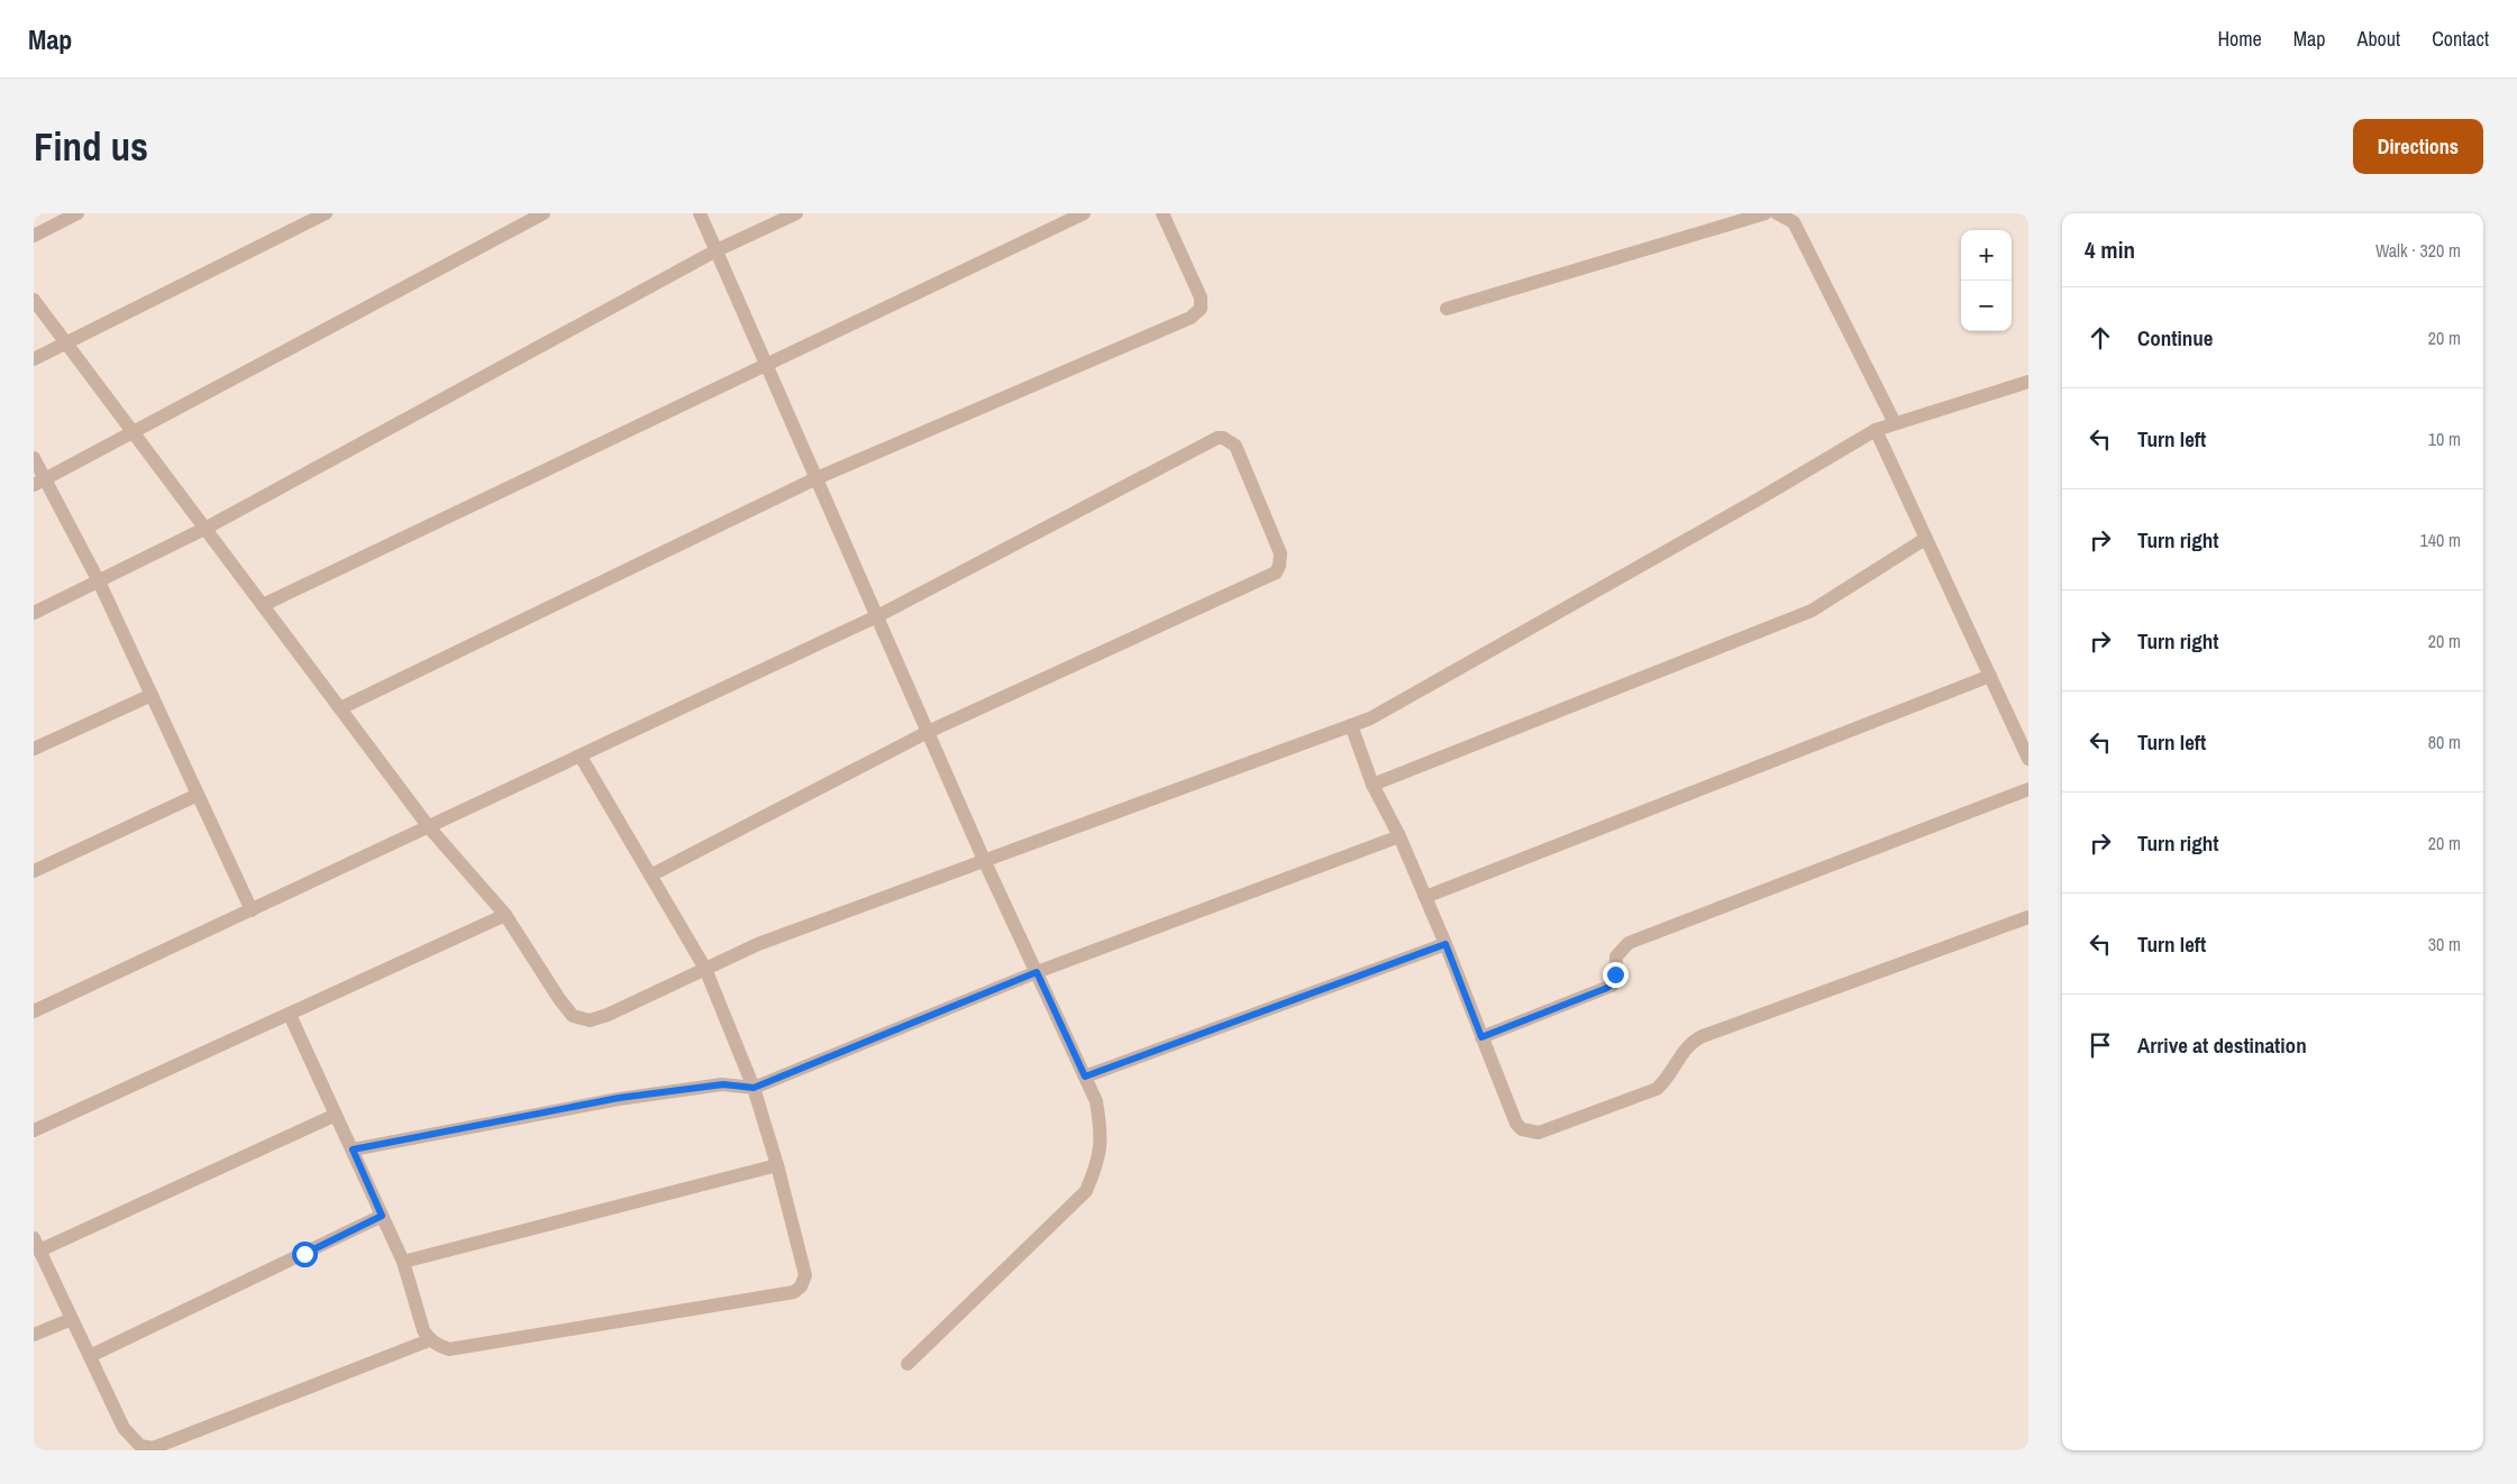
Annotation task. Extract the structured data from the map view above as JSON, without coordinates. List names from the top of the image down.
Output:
{
  "page": {
    "header": "Map",
    "nav": [
      "Home",
      "Map",
      "About",
      "Contact"
    ],
    "buttons": "Directions",
    "title": "Find us",
    "heading": ["4 min", "Walk · 320 m"],
    "map_buttons": ["+", "−"],
    "list": [
      ["Continue", "20 m"],
      ["Turn left", "10 m"],
      ["Turn right", "140 m"],
      ["Turn right", "20 m"],
      ["Turn left", "80 m"],
      ["Turn right", "20 m"],
      ["Turn left", "30 m"],
      "Arrive at destination"
    ]
  }
}
